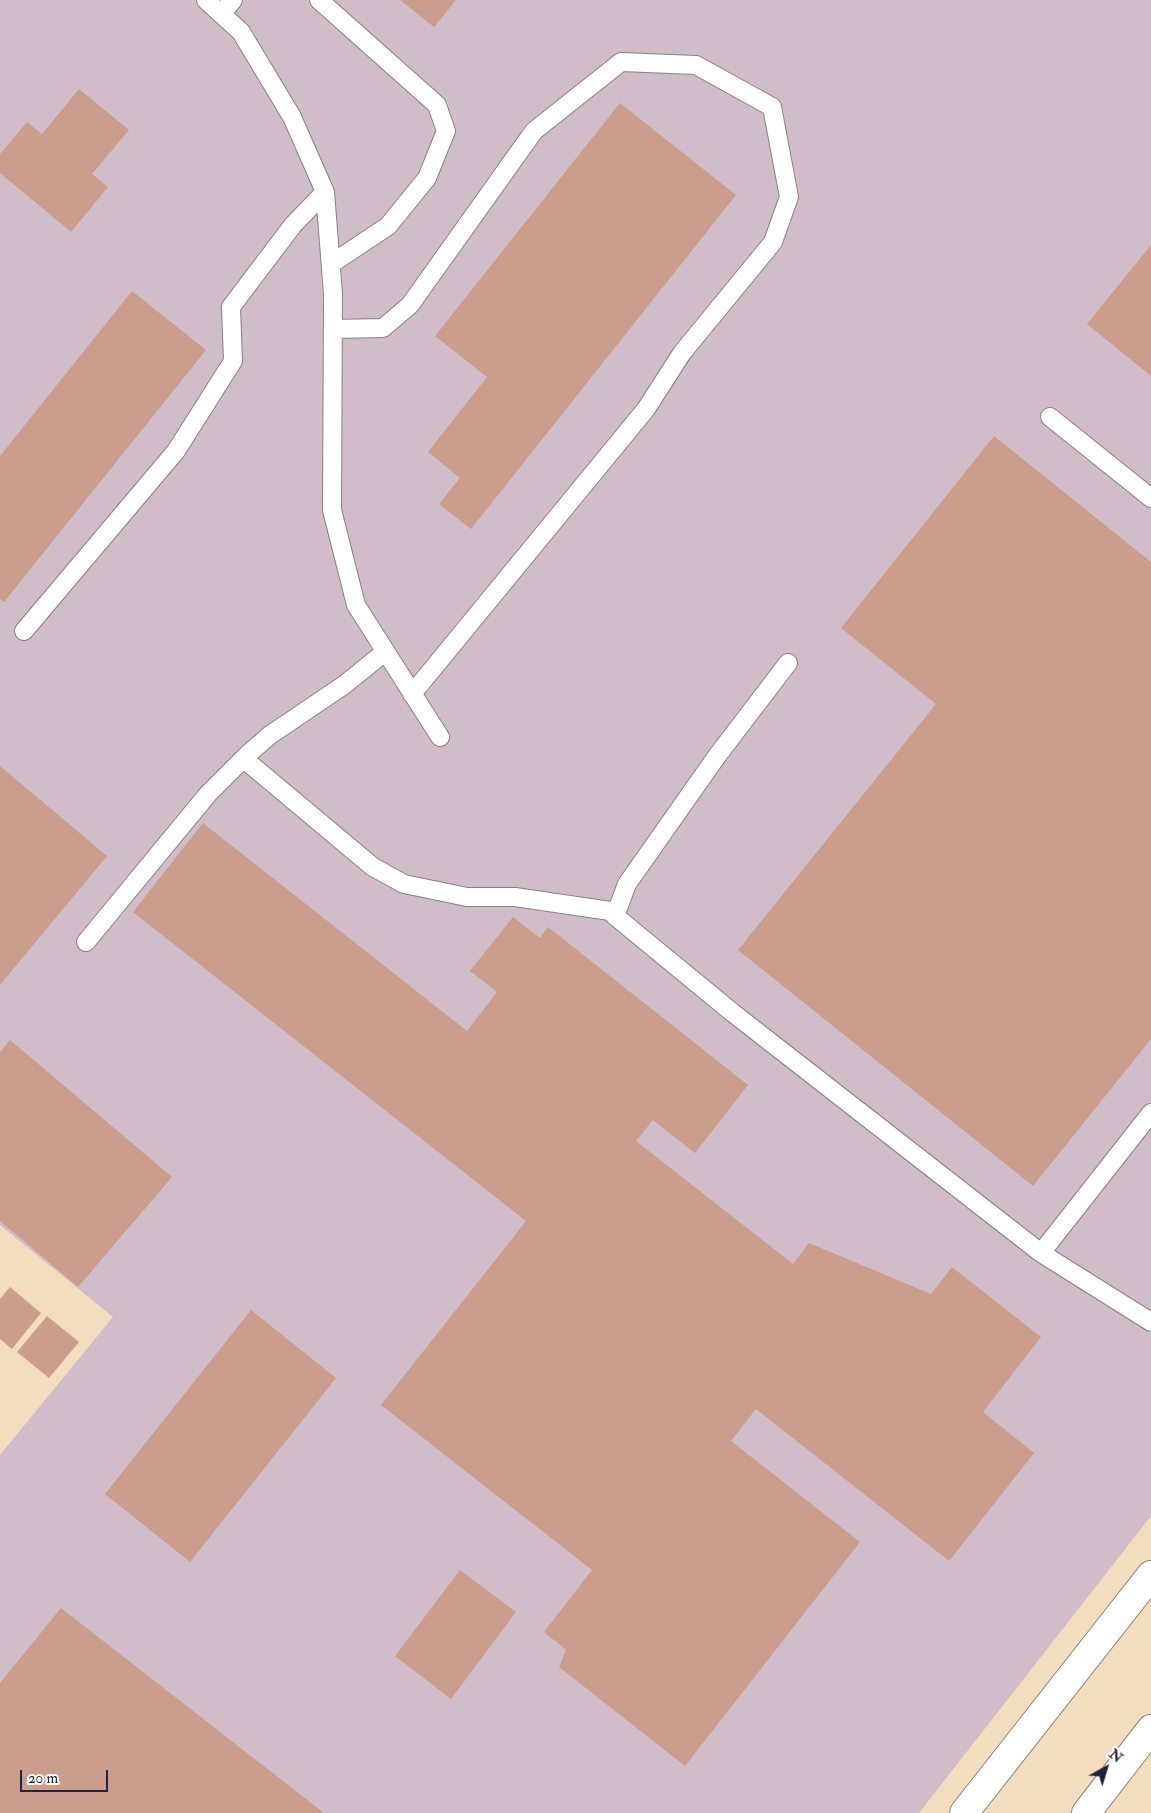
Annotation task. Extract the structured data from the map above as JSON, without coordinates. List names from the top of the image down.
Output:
{
  "scale_bar": "20 m",
  "north": "top right"
}
